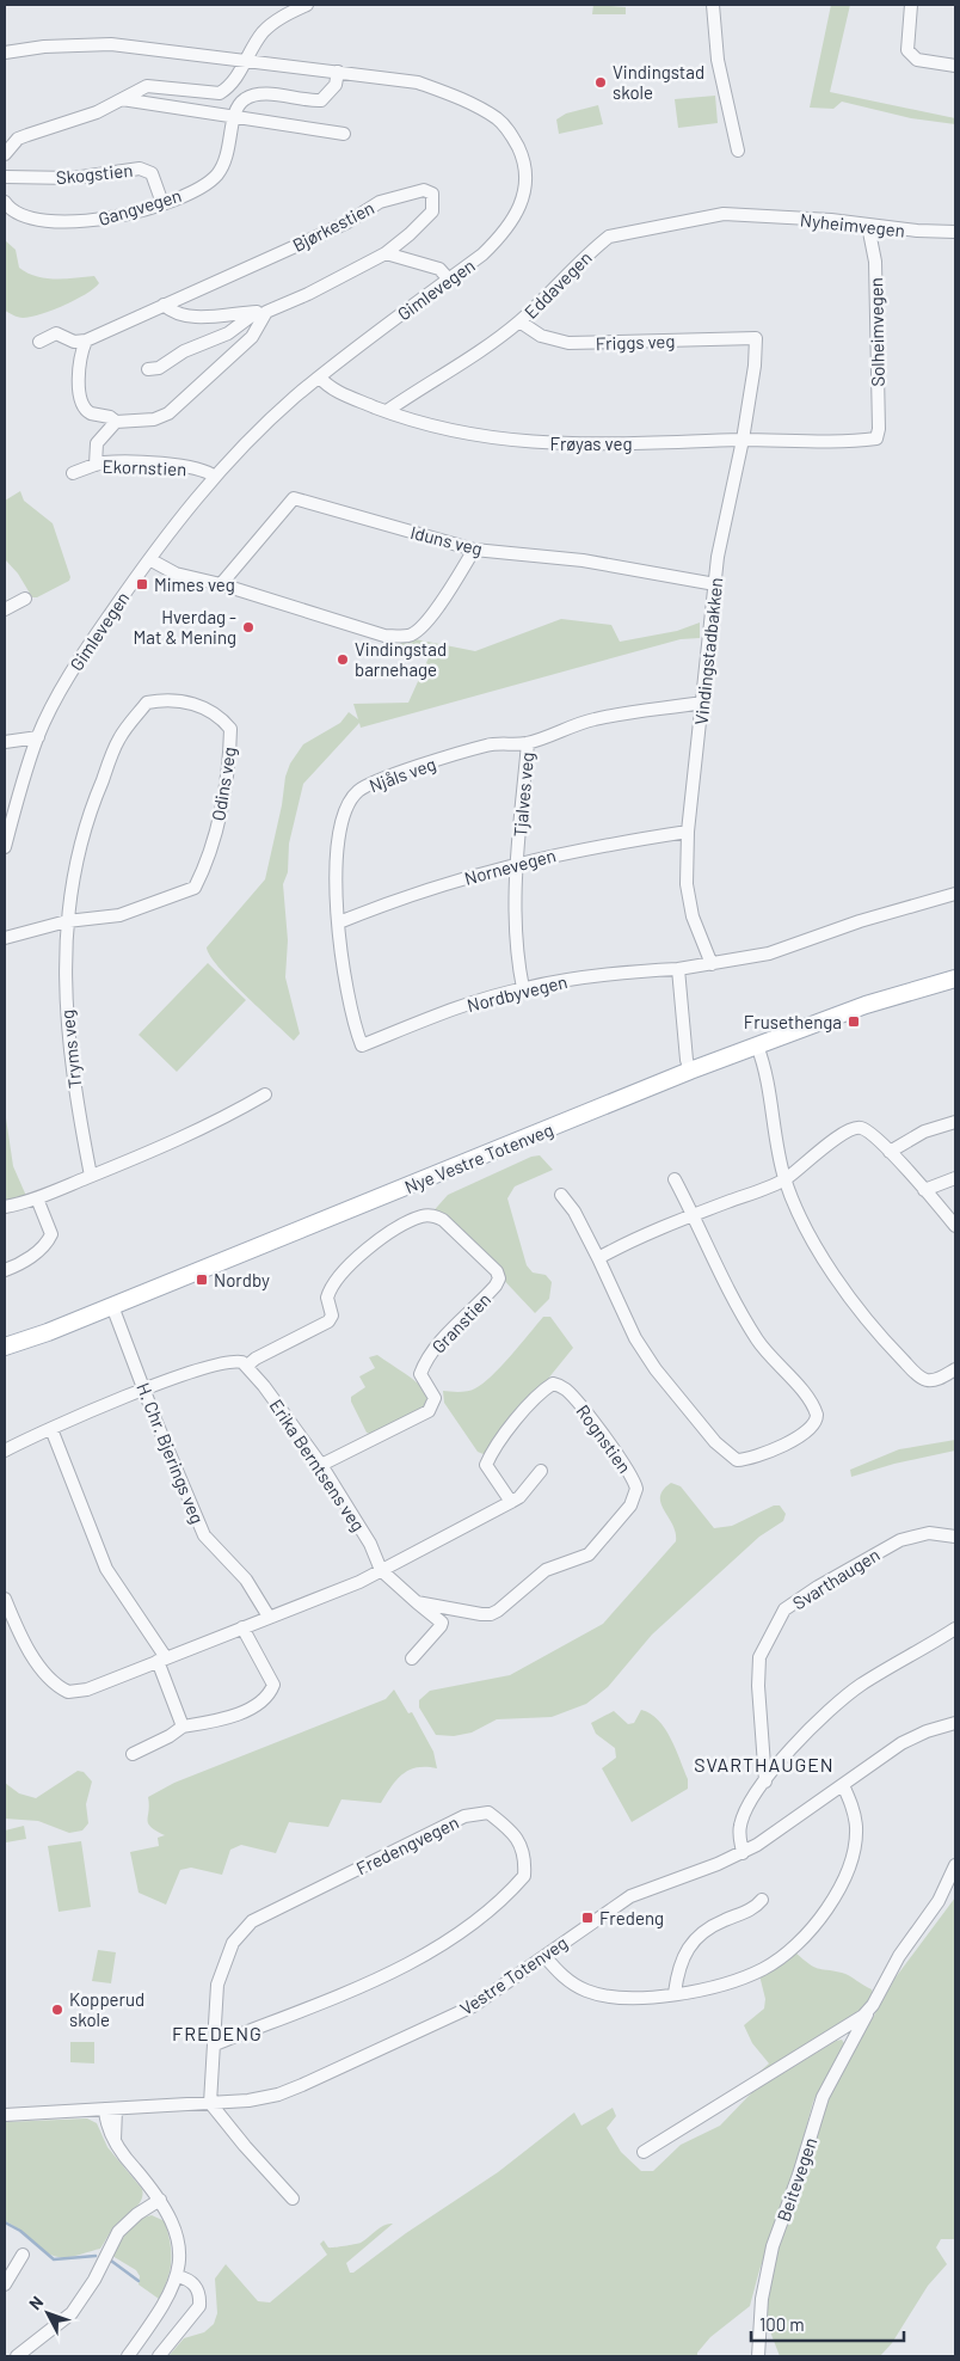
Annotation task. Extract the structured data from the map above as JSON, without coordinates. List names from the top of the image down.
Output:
{
  "streets": {
    "main road": ["Nye Vestre Totenveg"],
    "street": [
      "Skogstien",
      "Gangvegen",
      "Nyheimvegen",
      "Bjørkestien",
      "Eddavegen",
      "Gimlevegen",
      "Solheimvegen",
      "Friggs veg",
      "Frøyas veg",
      "Ekornstien",
      "Iduns veg",
      "Vindingstadbakken",
      "Njåls veg",
      "Odins veg",
      "Tjalves veg",
      "Nornevegen",
      "Nordbyvegen",
      "Tryms veg",
      "Granstien",
      "Rognstien",
      "H. Chr. Bjerings veg",
      "Erika Berntsens veg",
      "Svarthaugen",
      "Fredengvegen",
      "Vestre Totenveg",
      "Beitevegen"
    ]
  },
  "crossings": [
    ["Skogstien", "Gangvegen"],
    ["Nyheimvegen", "Eddavegen"],
    ["Nyheimvegen", "Solheimvegen"],
    ["Eddavegen", "Friggs veg"],
    ["Eddavegen", "Frøyas veg"],
    ["Gimlevegen", "Frøyas veg"],
    ["Gimlevegen", "Ekornstien"],
    ["Solheimvegen", "Frøyas veg"],
    ["Friggs veg", "Vindingstadbakken"],
    ["Frøyas veg", "Vindingstadbakken"],
    ["Iduns veg", "Vindingstadbakken"],
    ["Vindingstadbakken", "Njåls veg"],
    ["Vindingstadbakken", "Nornevegen"],
    ["Vindingstadbakken", "Nordbyvegen"],
    ["Njåls veg", "Tjalves veg"],
    ["Njåls veg", "Nornevegen"],
    ["Njåls veg", "Nordbyvegen"],
    ["Odins veg", "Tryms veg"],
    ["Tjalves veg", "Nornevegen"],
    ["Tjalves veg", "Nordbyvegen"],
    ["Nye Vestre Totenveg", "H. Chr. Bjerings veg"],
    ["Granstien", "Erika Berntsens veg"],
    ["Fredengvegen", "Vestre Totenveg"]
  ],
  "districts": ["SVARTHAUGEN", "FREDENG"],
  "places": {
    "other": [
      "Vindingstad skole",
      "Hverdag - Mat & Mening",
      "Vindingstad barnehage",
      "Kopperud skole"
    ],
    "transit": [
      "Mimes veg",
      "Frusethenga",
      "Nordby",
      "Fredeng"
    ]
  },
  "scale_bar": "100 m",
  "north": "top left"
}
